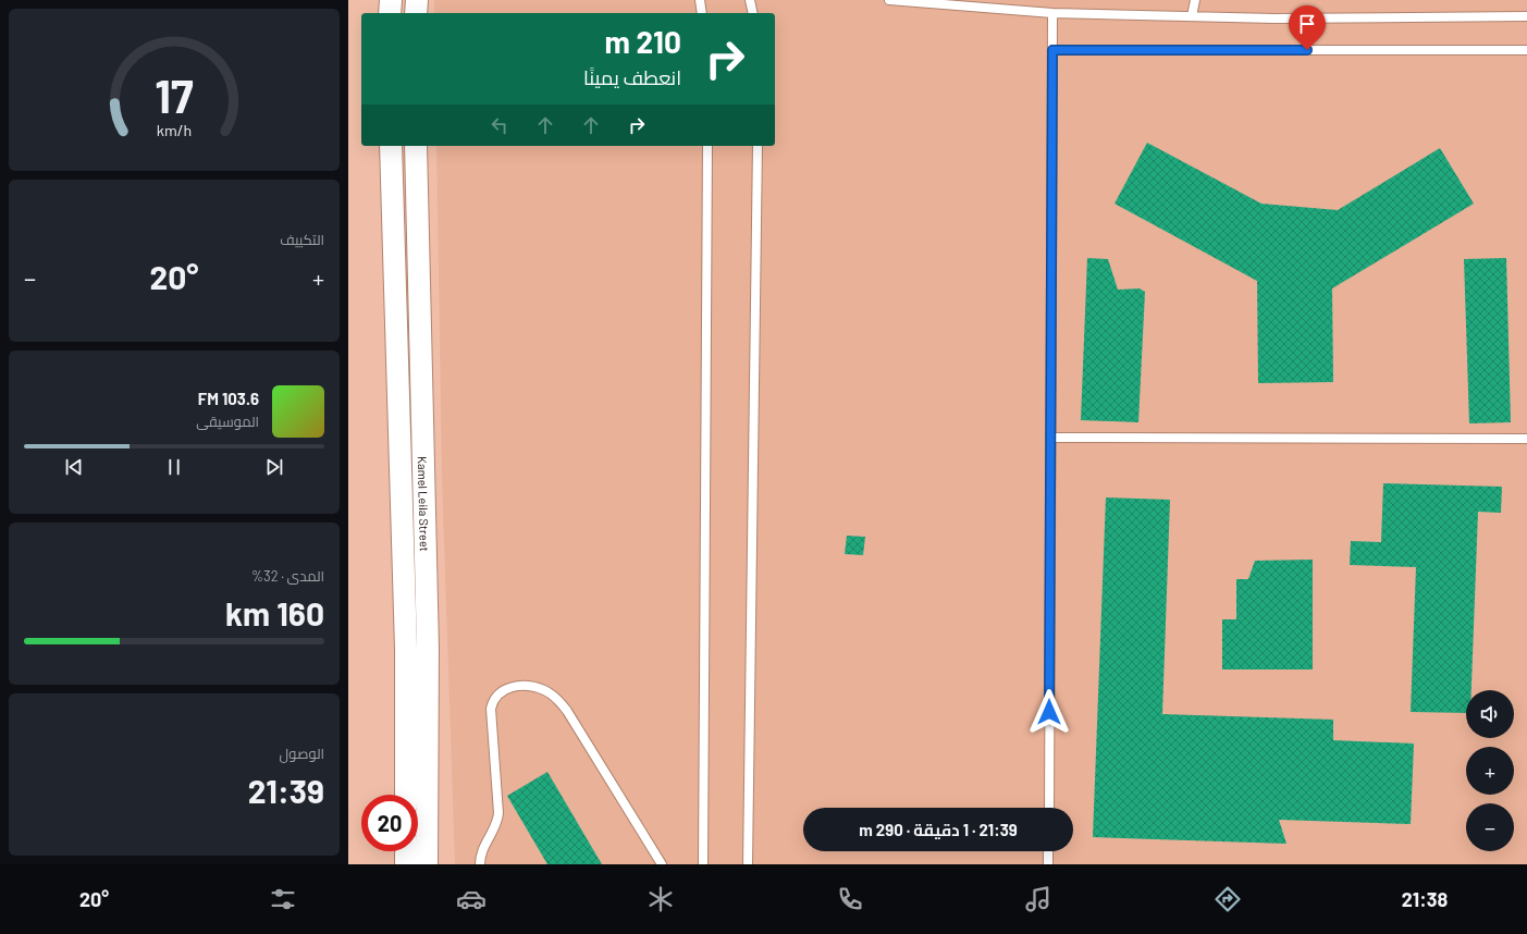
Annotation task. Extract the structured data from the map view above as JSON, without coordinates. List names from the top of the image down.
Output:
{
  "streets": {
    "street": ["Kamel Leila Street"]
  },
  "page": {
    "turn": ["210 m", "انعطف يمينًا"],
    "tile": [
      "التكييف",
      ["المدى · 32%", "160 km"],
      ["الوصول", "21:39"]
    ],
    "heat": ["−", "20°", "+"],
    "song": ["103.6 FM", "الموسيقى"],
    "map_buttons": ["+", "−"],
    "limit": "20",
    "trip": "21:39 · 1 دقيقة · 290 m",
    "tabs": ["21:38", "20°"],
    "gauge": ["17", "km/h"]
  }
}
